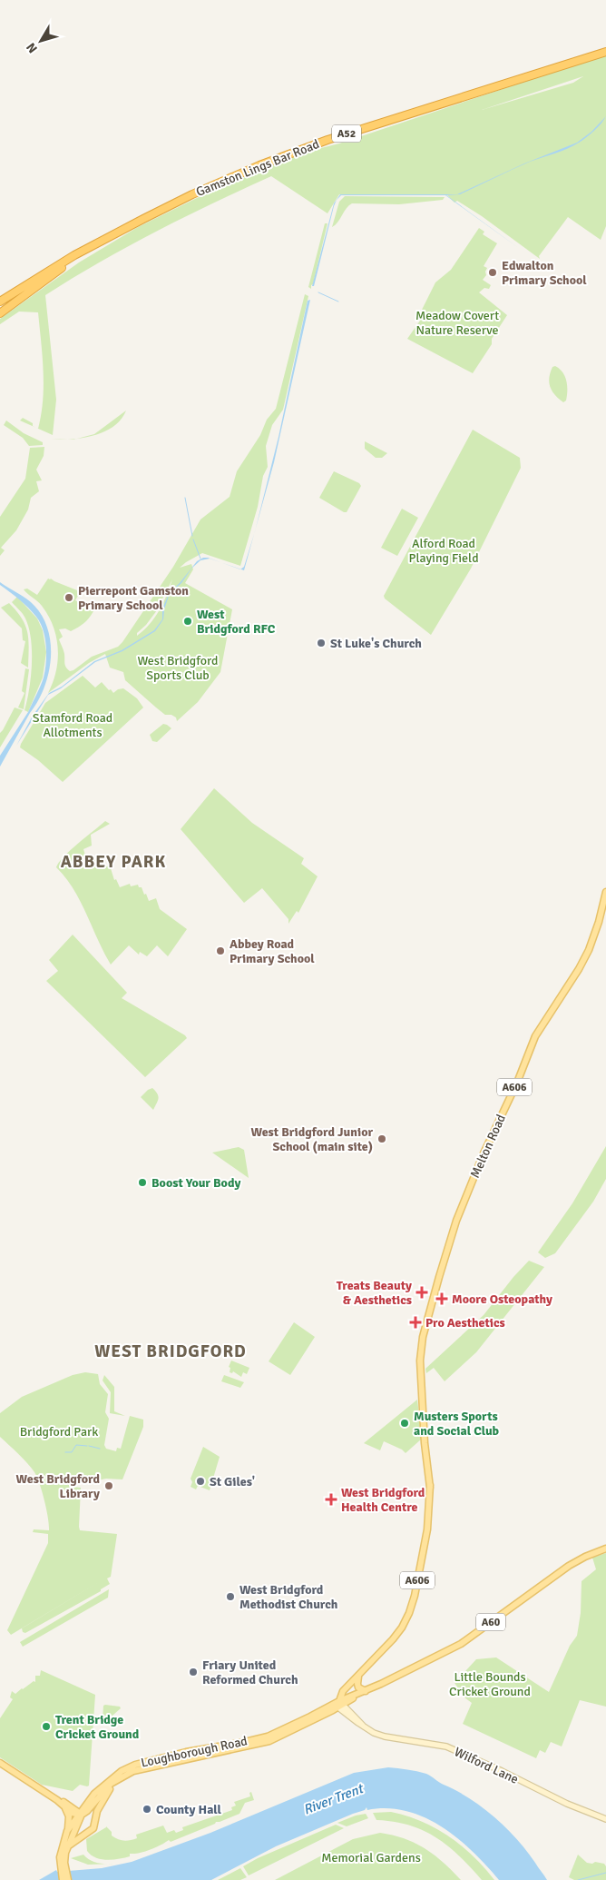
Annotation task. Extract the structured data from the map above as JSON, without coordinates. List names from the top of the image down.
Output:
{
  "streets": {
    "highway": ["A52", "Gamston Lings Bar Road"],
    "main road": [
      "A606",
      "Melton Road",
      "A60",
      "Loughborough Road",
      "Wilford Lane"
    ]
  },
  "crossings": [
    ["Melton Road", "Loughborough Road"],
    ["Melton Road", "Wilford Lane"],
    ["A60", "Loughborough Road"],
    ["Loughborough Road", "Wilford Lane"]
  ],
  "districts": ["ABBEY PARK", "WEST BRIDGFORD"],
  "water": ["River Trent"],
  "parks": [
    "Meadow Covert Nature Reserve",
    "Alford Road Playing Field",
    "West Bridgford Sports Club",
    "Stamford Road Allotments",
    "Bridgford Park",
    "Little Bounds Cricket Ground",
    "Memorial Gardens"
  ],
  "places": {
    "other": [
      "Edwalton Primary School",
      "Pierrepont Gamston Primary School",
      "West Bridgford RFC",
      "St Luke's Church",
      "Abbey Road Primary School",
      "West Bridgford Junior School (main site)",
      "Boost Your Body",
      "Musters Sports and Social Club",
      "St Giles'",
      "West Bridgford Library",
      "West Bridgford Methodist Church",
      "Friary United Reformed Church",
      "Trent Bridge Cricket Ground",
      "County Hall"
    ],
    "health": [
      "Treats Beauty & Aesthetics",
      "Moore Osteopathy",
      "Pro Aesthetics",
      "West Bridgford Health Centre"
    ]
  },
  "north": "bottom left"
}
